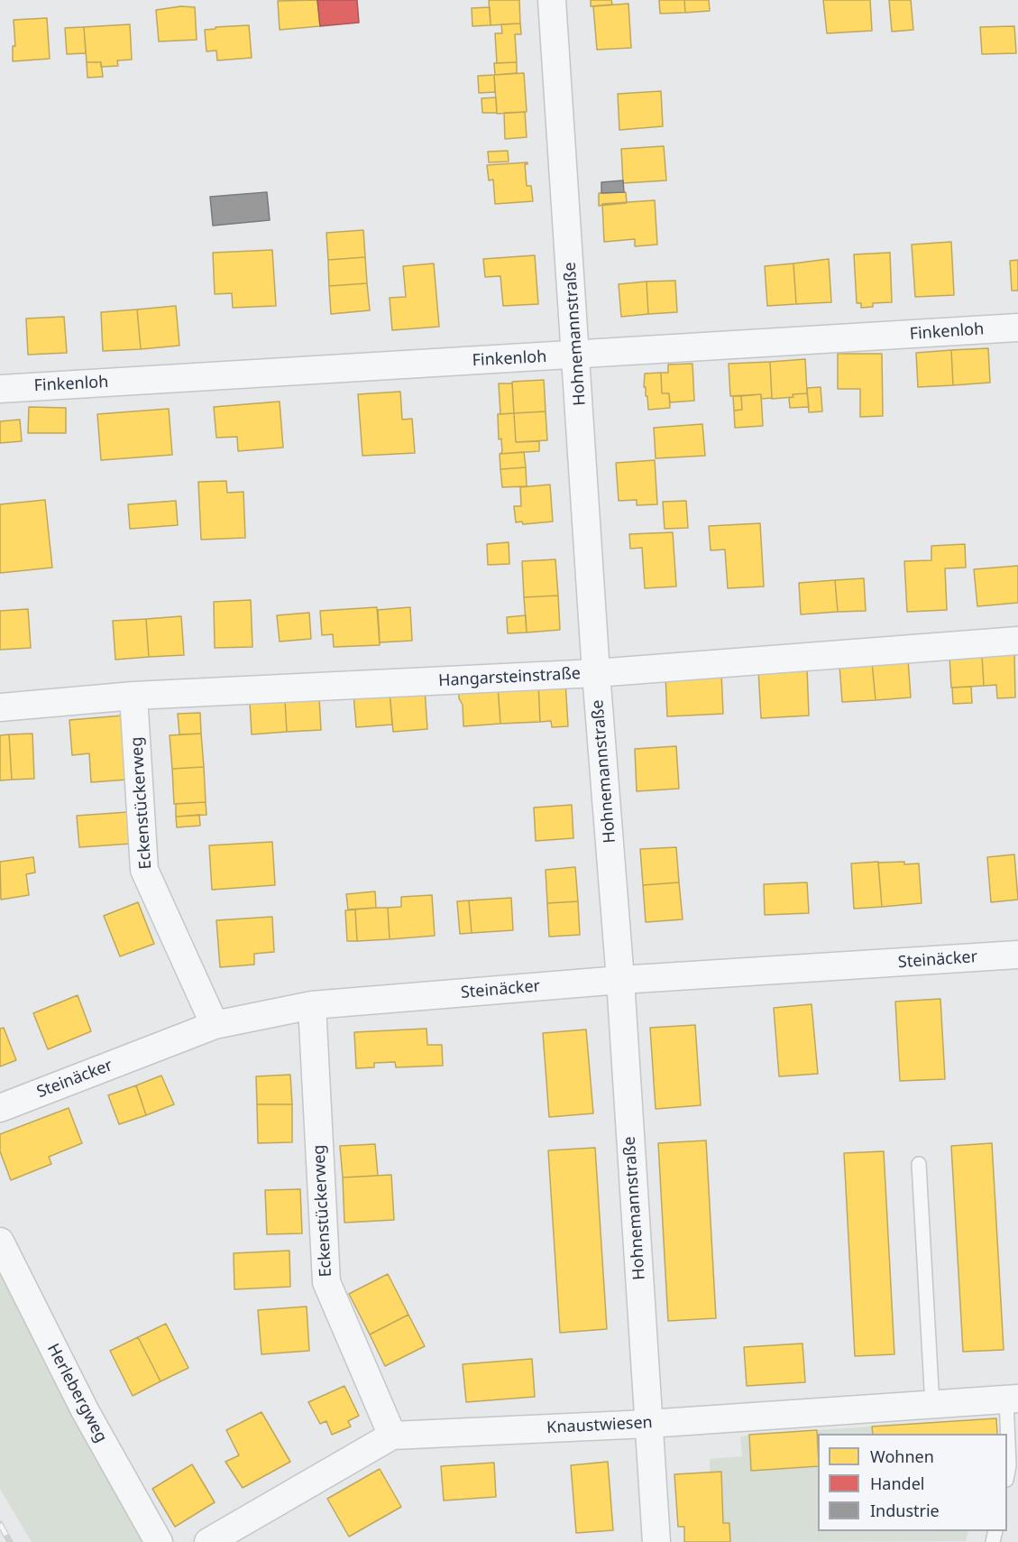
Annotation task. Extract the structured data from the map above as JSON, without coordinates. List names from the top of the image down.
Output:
{
  "streets": {
    "street": [
      "Finkenloh",
      "Hohnemannstraße",
      "Hangarsteinstraße",
      "Eckenstückerweg",
      "Steinäcker",
      "Herlebergweg",
      "Knaustwiesen"
    ]
  },
  "crossings": [
    ["Finkenloh", "Hohnemannstraße"],
    ["Hohnemannstraße", "Hangarsteinstraße"],
    ["Hohnemannstraße", "Steinäcker"],
    ["Hohnemannstraße", "Knaustwiesen"],
    ["Hangarsteinstraße", "Eckenstückerweg"],
    ["Eckenstückerweg", "Steinäcker"],
    ["Eckenstückerweg", "Knaustwiesen"]
  ],
  "legend": ["Wohnen", "Handel", "Industrie"]
}
